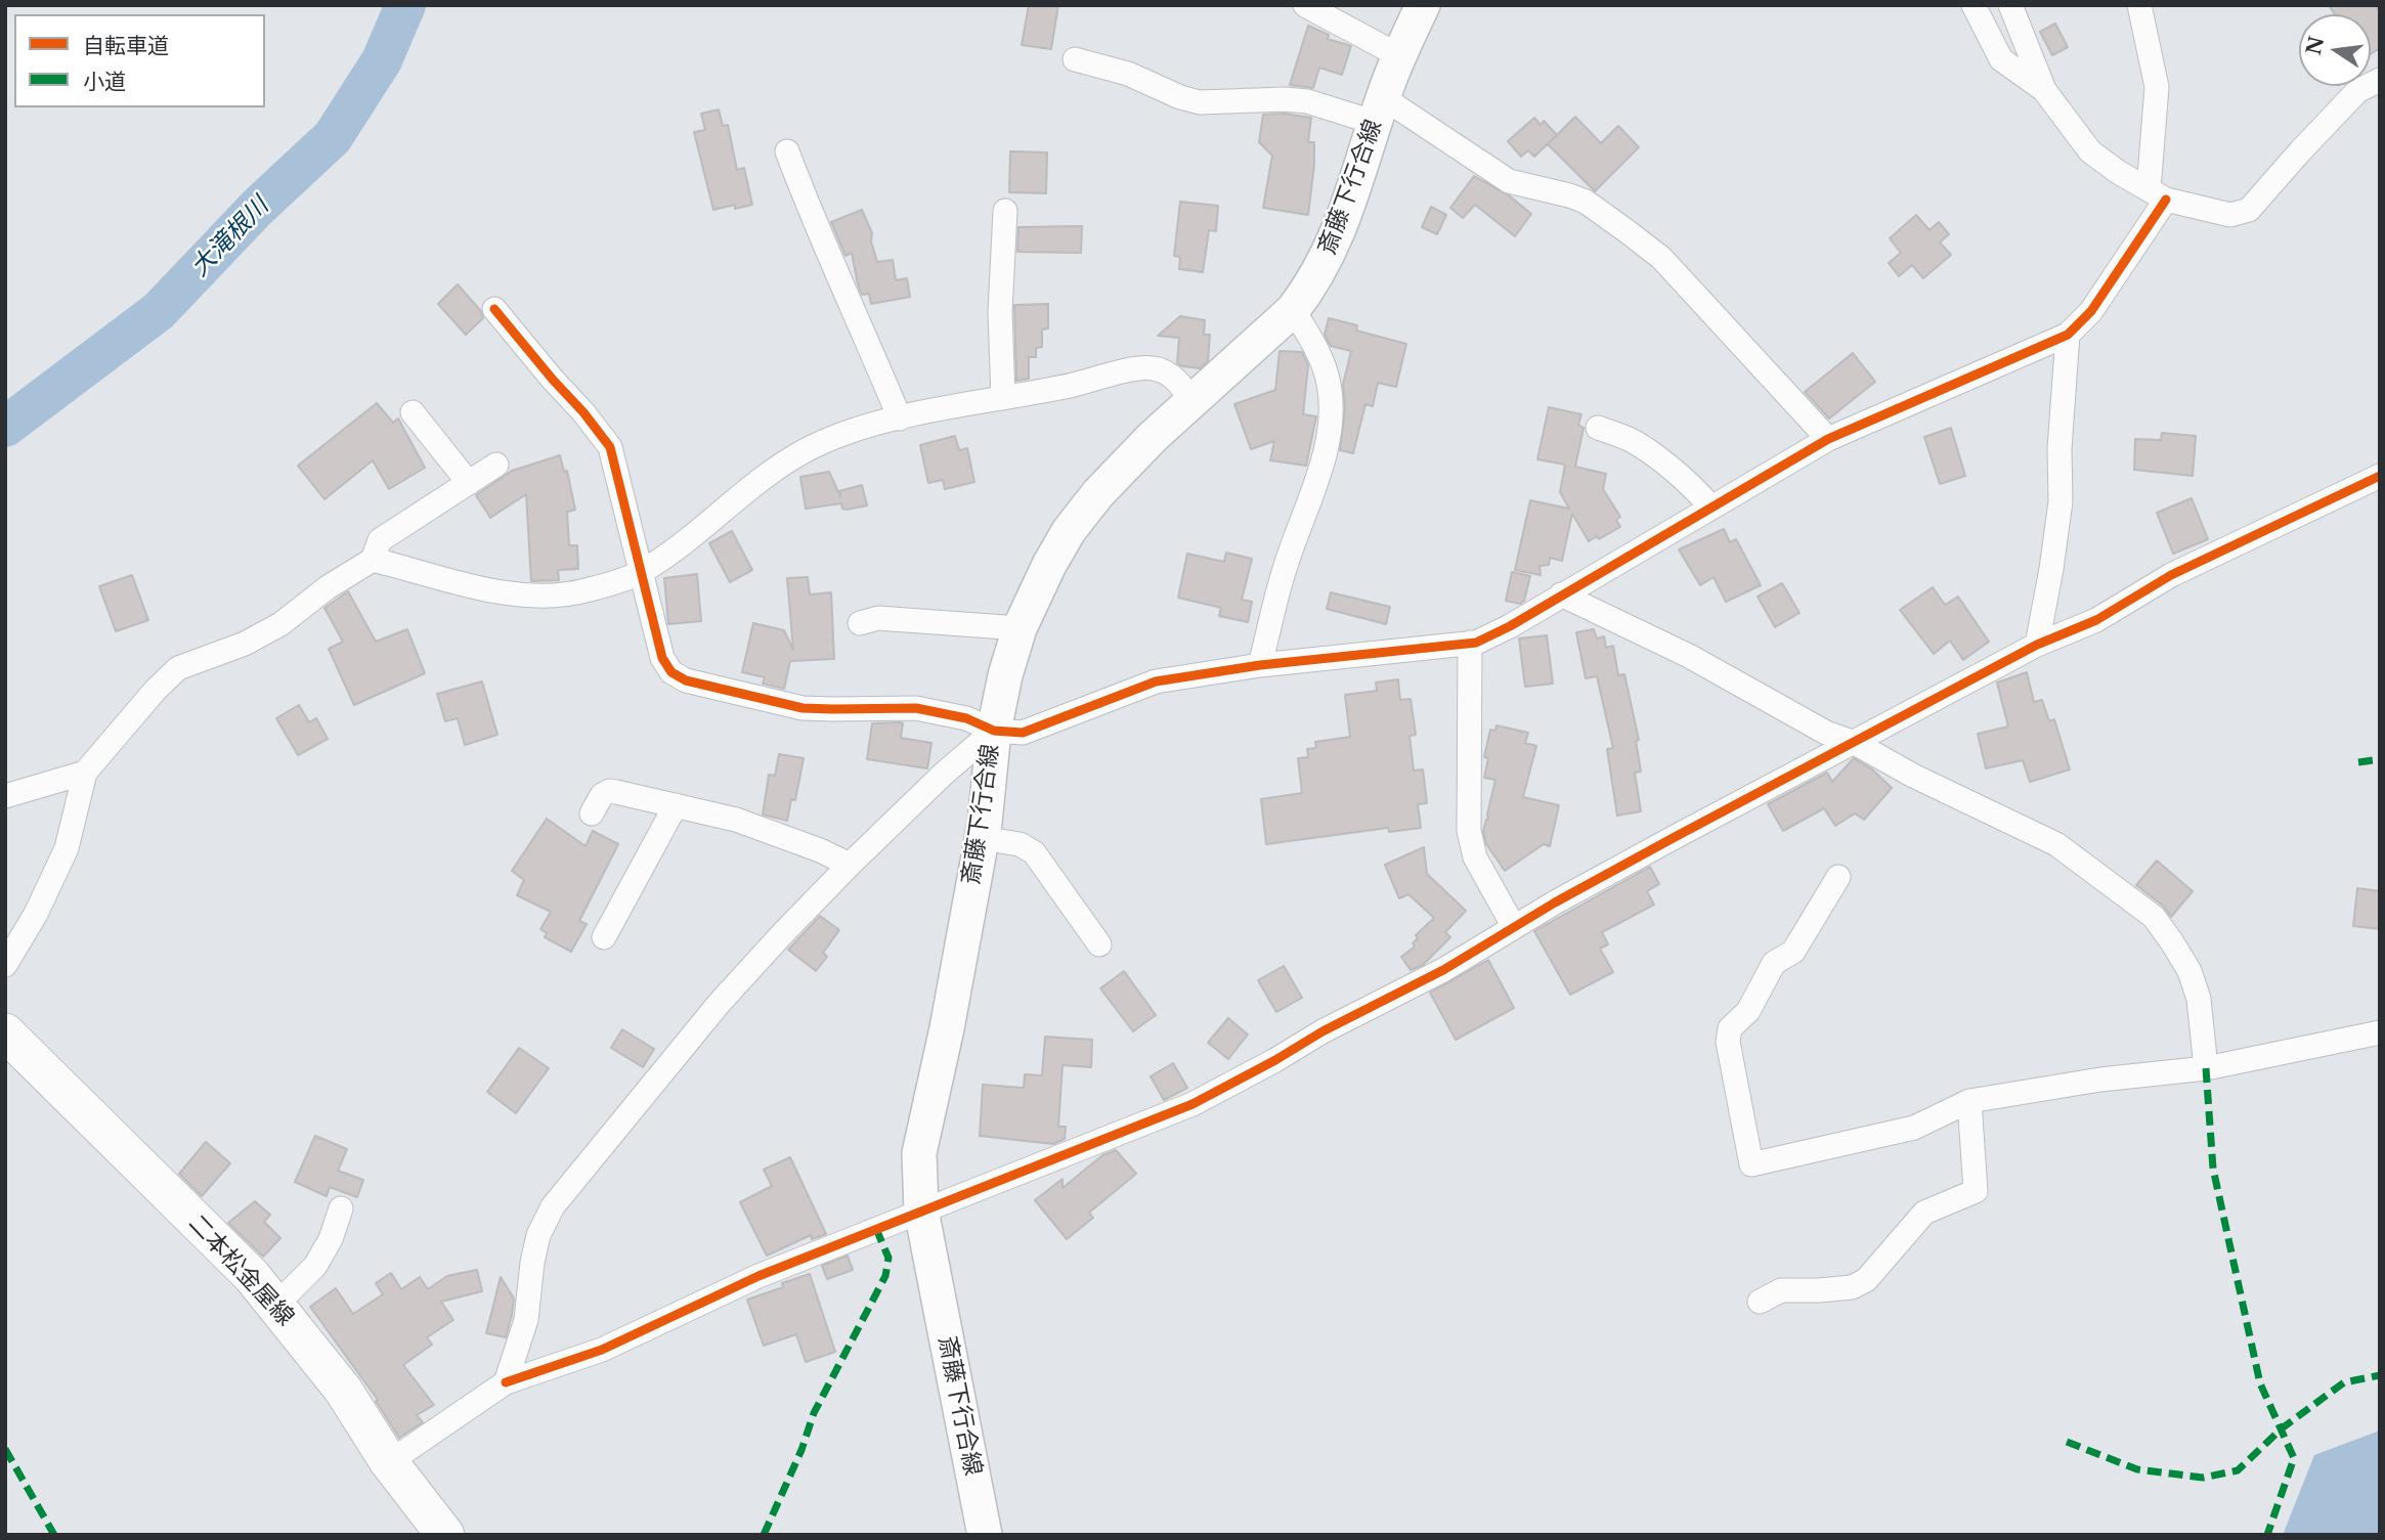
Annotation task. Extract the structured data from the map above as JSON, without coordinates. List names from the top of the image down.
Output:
{
  "streets": {
    "main road": ["斎藤下行合線", "二本松金屋線"]
  },
  "water": ["大滝根川"],
  "legend": ["自転車道", "小道"],
  "north": "left"
}
